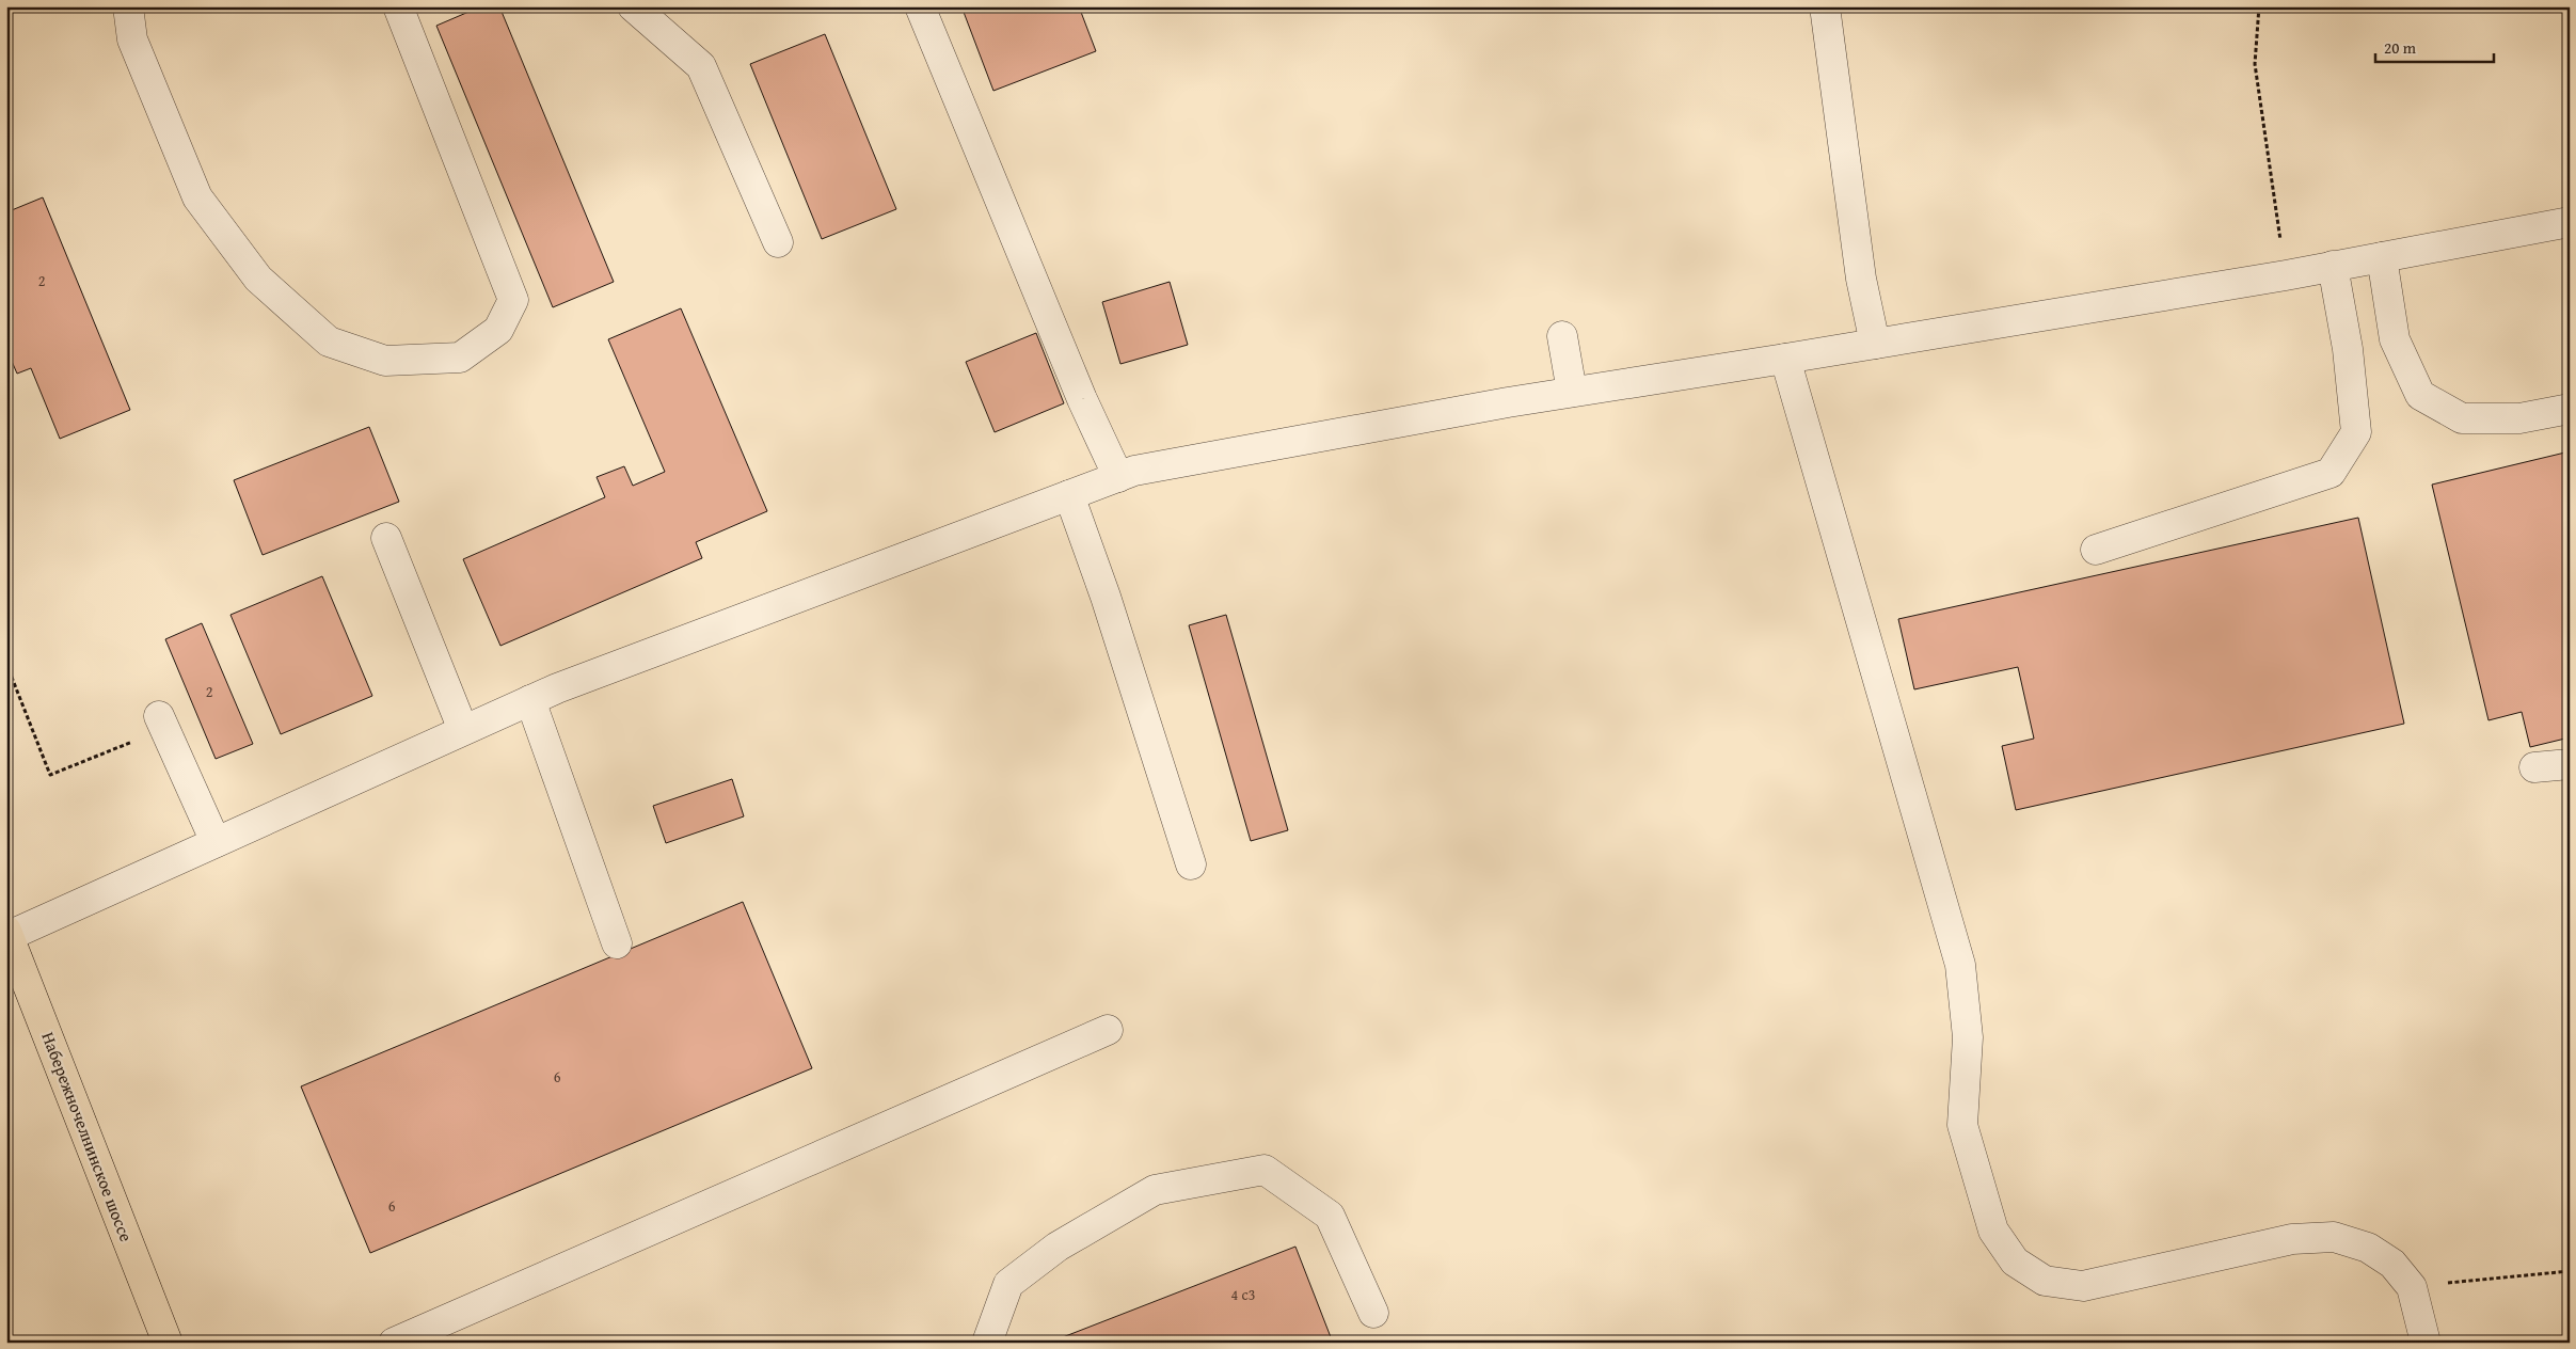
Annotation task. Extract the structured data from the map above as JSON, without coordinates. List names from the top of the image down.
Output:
{
  "streets": {
    "main road": ["Набережночелнинское шоссе"]
  },
  "house_numbers": [
    "2",
    "2",
    "6",
    "6",
    "4 с3"
  ],
  "scale_bar": "20 m"
}
